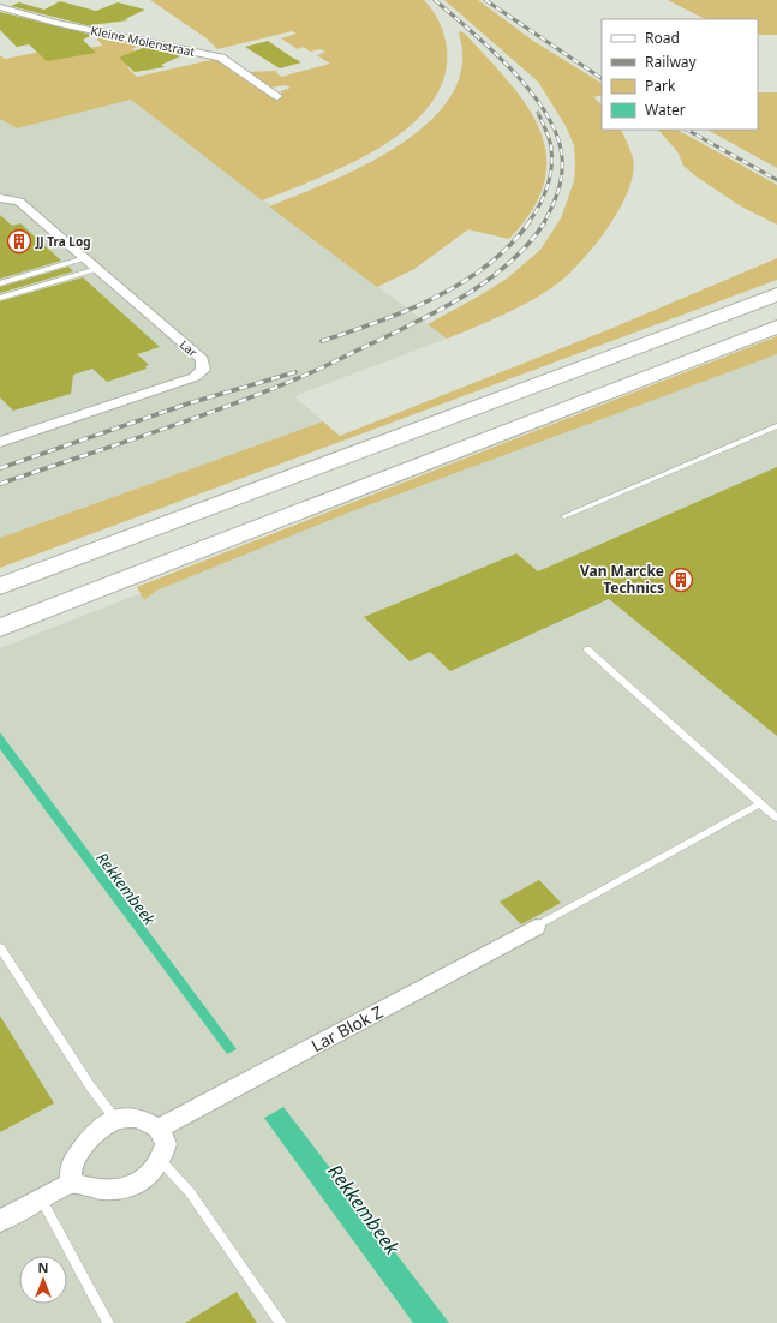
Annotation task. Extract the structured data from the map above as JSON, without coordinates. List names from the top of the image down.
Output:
{
  "streets": {
    "street": ["Kleine Molenstraat", "Lar", "Lar Blok Z"]
  },
  "water": ["Rekkembeek"],
  "places": {
    "building": ["JJ Tra Log", "Van Marcke Technics"]
  },
  "legend": [
    "Road",
    "Railway",
    "Park",
    "Water"
  ],
  "north": "top"
}
